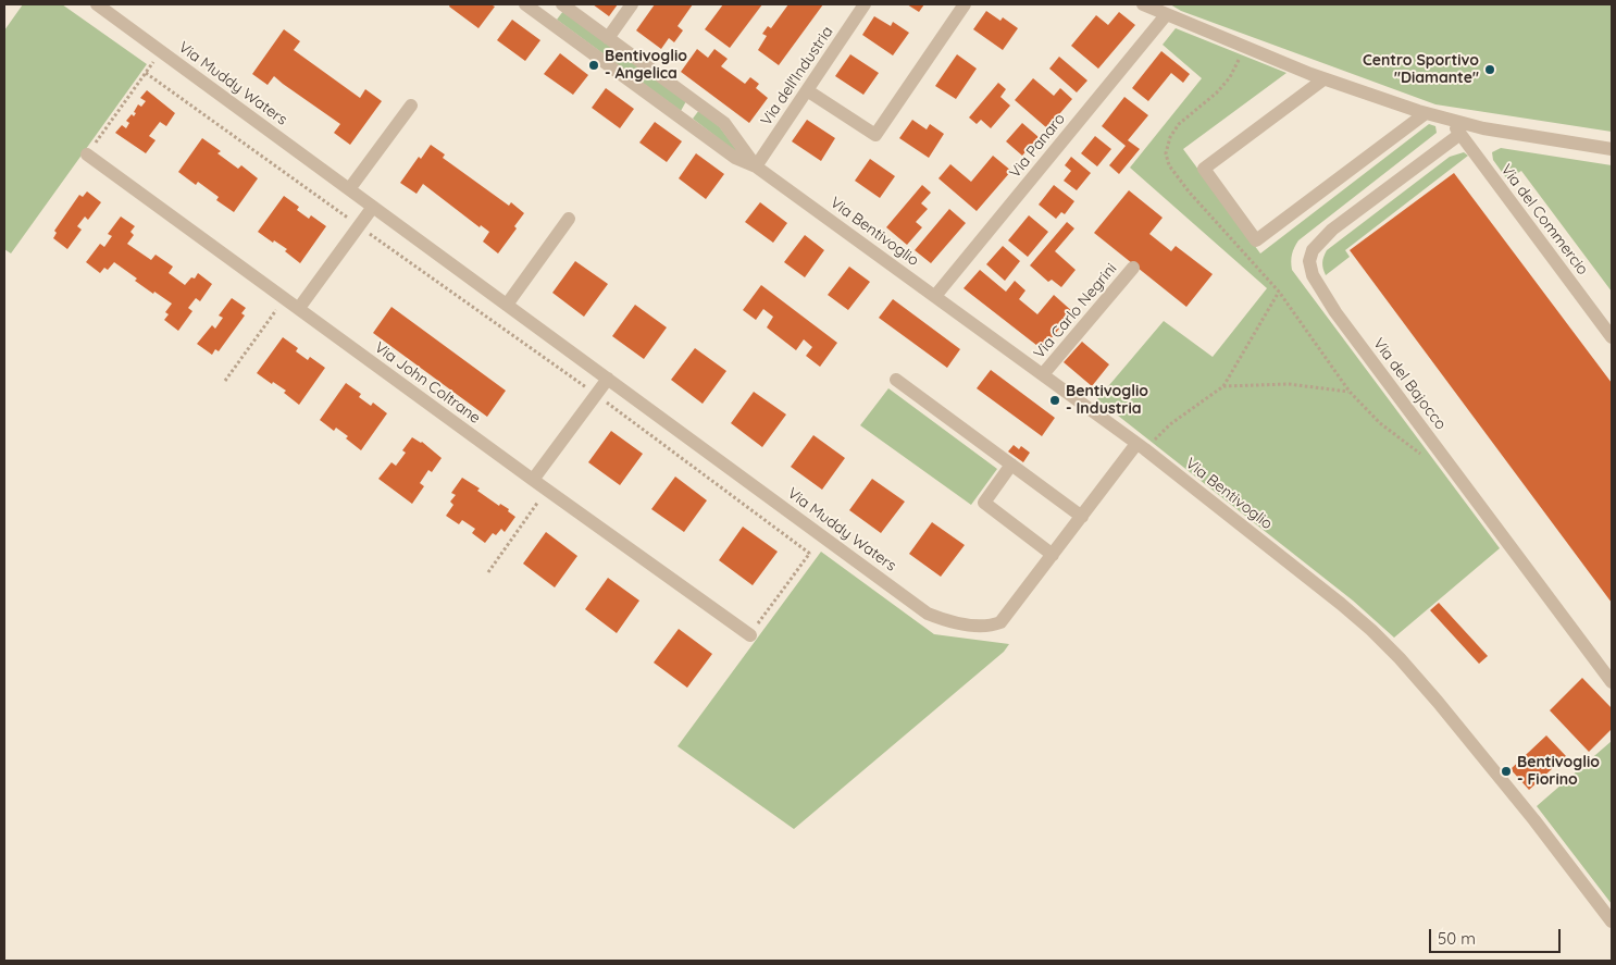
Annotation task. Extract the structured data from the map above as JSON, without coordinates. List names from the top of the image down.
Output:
{
  "streets": {
    "street": [
      "Via dell'Industria",
      "Via Muddy Waters",
      "Via Panaro",
      "Via del Commercio",
      "Via Bentivoglio",
      "Via Carlo Negrini",
      "Via John Coltrane",
      "Via del Bajocco"
    ]
  },
  "crossings": [
    ["Via dell'Industria", "Via Bentivoglio"],
    ["Via Muddy Waters", "Via Bentivoglio"],
    ["Via Panaro", "Via Bentivoglio"],
    ["Via del Commercio", "Via del Bajocco"],
    ["Via Bentivoglio", "Via Carlo Negrini"]
  ],
  "places": [
    "Bentivoglio - Angelica",
    "Centro Sportivo \"Diamante\"",
    "Bentivoglio - Industria",
    "Bentivoglio - Fiorino"
  ],
  "scale_bar": "50 m"
}
